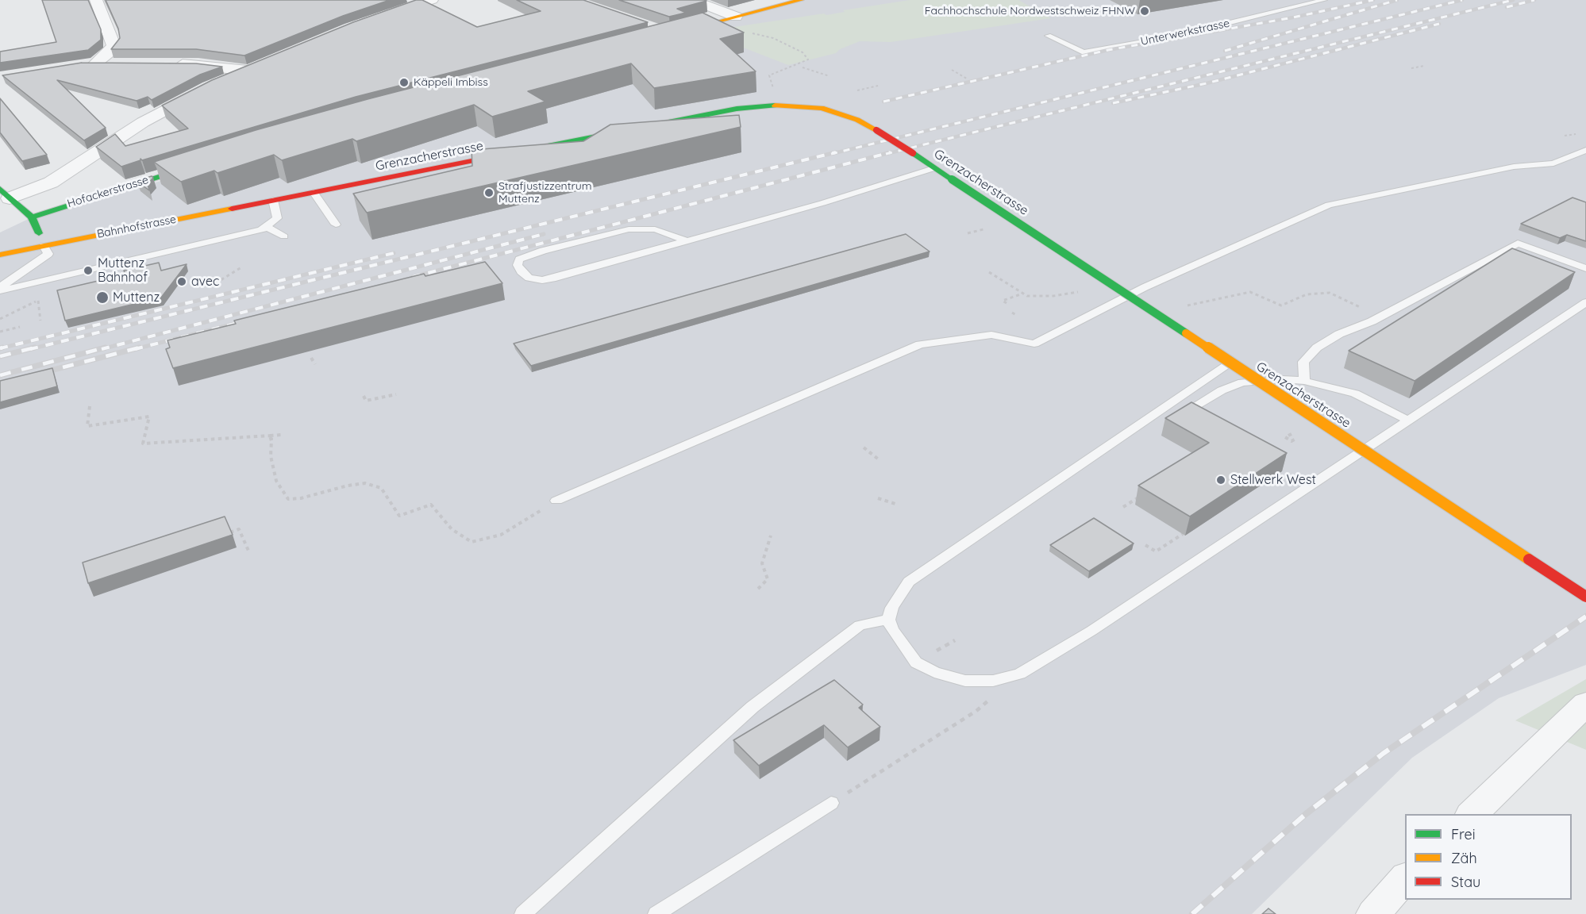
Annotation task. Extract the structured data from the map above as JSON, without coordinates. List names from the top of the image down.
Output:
{
  "streets": {
    "street": ["Grenzacherstrasse", "Hofackerstrasse", "Bahnhofstrasse"],
    "lane": ["Unterwerkstrasse"]
  },
  "crossings": [
    ["Grenzacherstrasse", "Bahnhofstrasse"]
  ],
  "places": [
    "Fachhochschule Nordwestschweiz FHNW",
    "Käppeli Imbiss",
    "Strafjustizzentrum Muttenz",
    "Muttenz Bahnhof",
    "avec",
    "Muttenz",
    "Stellwerk West"
  ],
  "legend": ["Frei", "Zäh", "Stau"]
}
